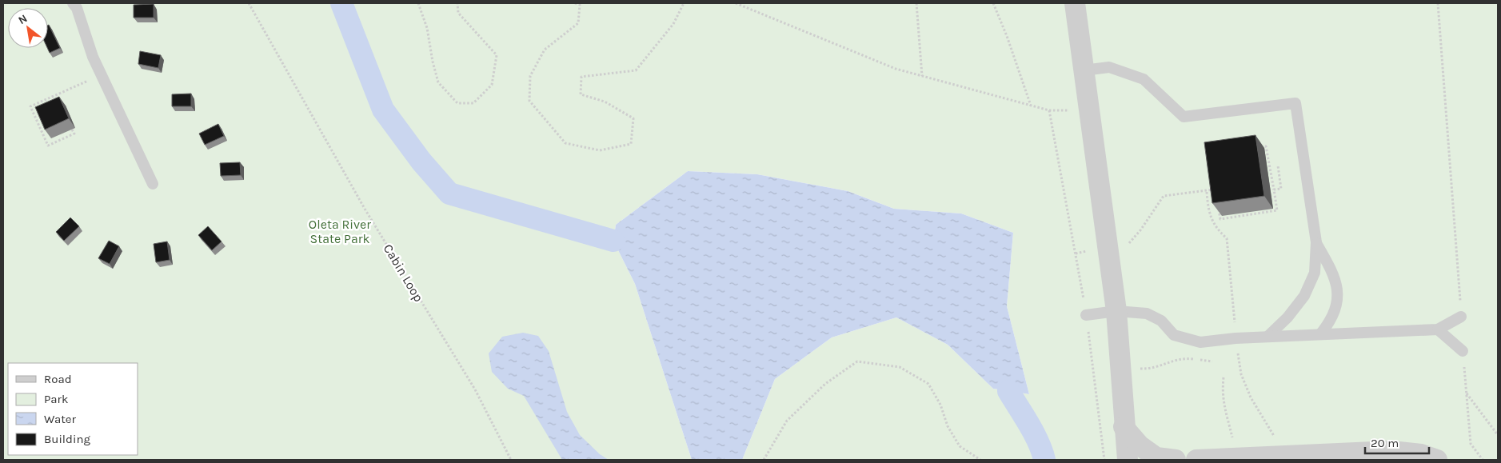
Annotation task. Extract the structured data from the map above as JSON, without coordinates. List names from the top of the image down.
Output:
{
  "streets": {
    "path": ["Cabin Loop"]
  },
  "parks": ["Oleta River State Park"],
  "legend": [
    "Road",
    "Park",
    "Water",
    "Building"
  ],
  "scale_bar": "20 m",
  "north": "top left"
}
